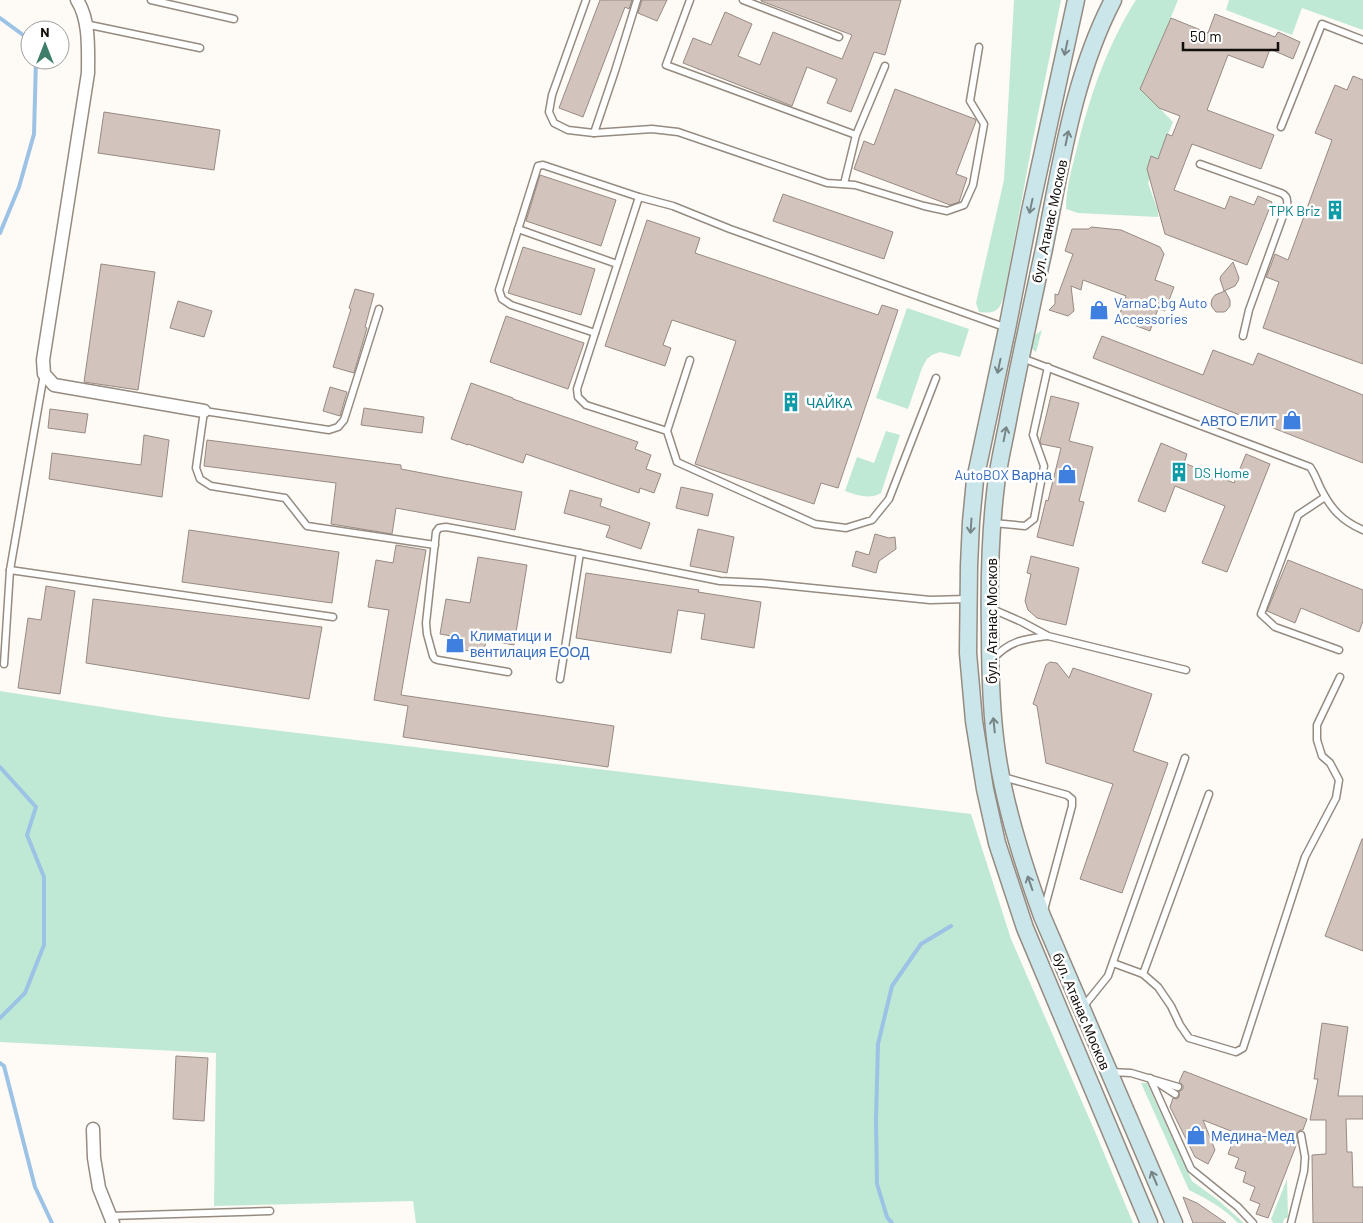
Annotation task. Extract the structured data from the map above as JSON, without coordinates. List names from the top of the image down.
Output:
{
  "streets": {
    "main road": ["бул. Атанас Москов"]
  },
  "places": {
    "building": ["TPK Briz", "ЧАЙКА", "DS Home"],
    "shop": [
      "VarnaC.bg Auto Accessories",
      "АВТО ЕЛИТ",
      "AutoBOX Варна",
      "Климатици и вентилация ЕООД",
      "Медина-Мед"
    ]
  },
  "scale_bar": "50 m",
  "north": "top"
}
